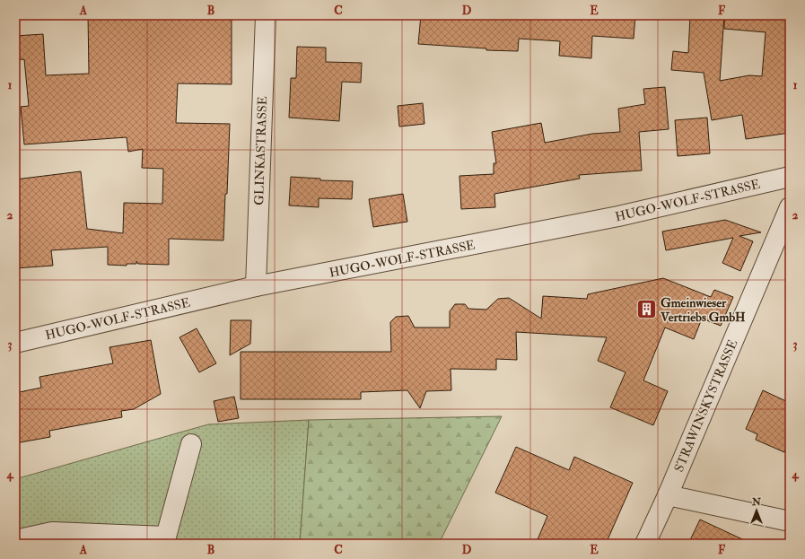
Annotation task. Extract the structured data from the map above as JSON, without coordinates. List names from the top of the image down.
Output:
{
  "streets": {
    "street": ["GLINKASTRASSE", "HUGO-WOLF-STRASSE", "STRAWINSKYSTRASSE"]
  },
  "crossings": [
    ["GLINKASTRASSE", "HUGO-WOLF-STRASSE"]
  ],
  "places": {
    "building": ["Gmeinwieser Vertriebs GmbH"]
  },
  "north": "top",
  "grid": {
    "columns": [
      "A",
      "B",
      "C",
      "D",
      "E",
      "F"
    ],
    "rows": [
      "1",
      "2",
      "3",
      "4"
    ]
  }
}
